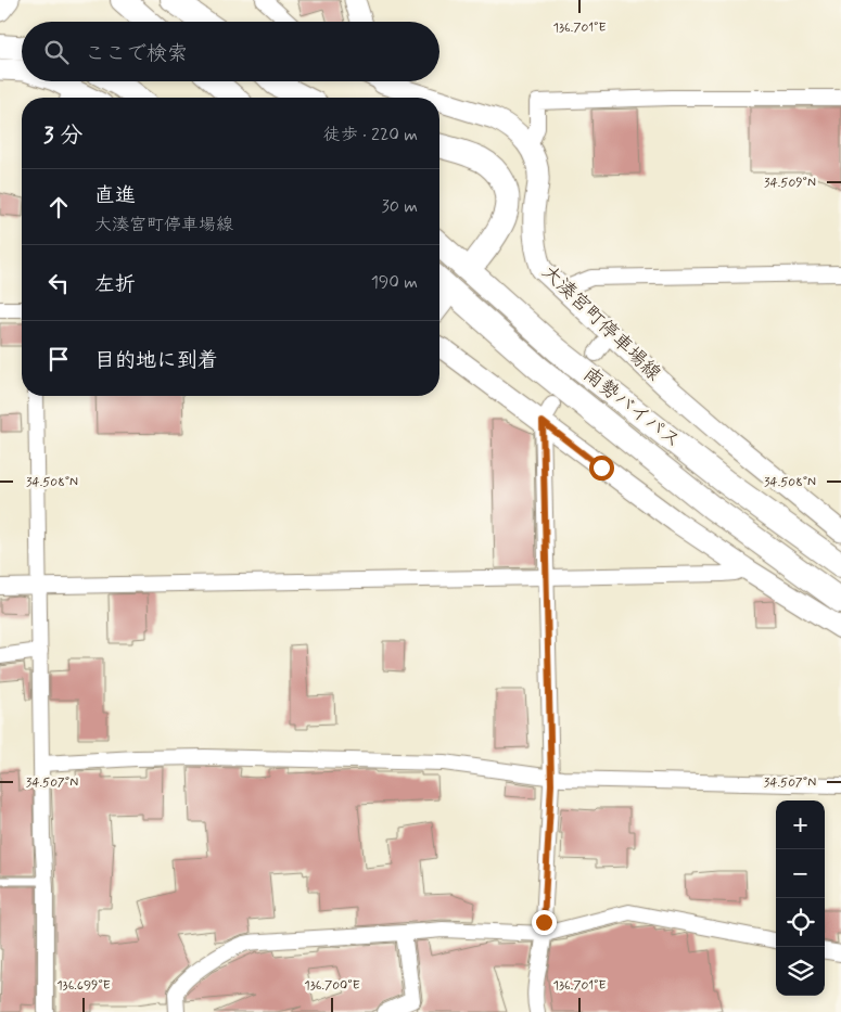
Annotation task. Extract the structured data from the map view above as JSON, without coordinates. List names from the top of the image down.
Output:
{
  "streets": {
    "highway": ["南勢バイパス"],
    "main road": ["大湊宮町停車場線"]
  },
  "page": {
    "search": "ここで検索",
    "heading": ["3 分", "徒歩 · 220 m"],
    "list": [
      ["直進", "大湊宮町停車場線", "30 m"],
      ["左折", "190 m"],
      "目的地に到着"
    ],
    "map_buttons": ["+", "−"]
  },
  "coordinates": [
    "136.701°E",
    "34.509°N",
    "34.508°N",
    "34.507°N",
    "136.699°E",
    "136.700°E"
  ]
}
